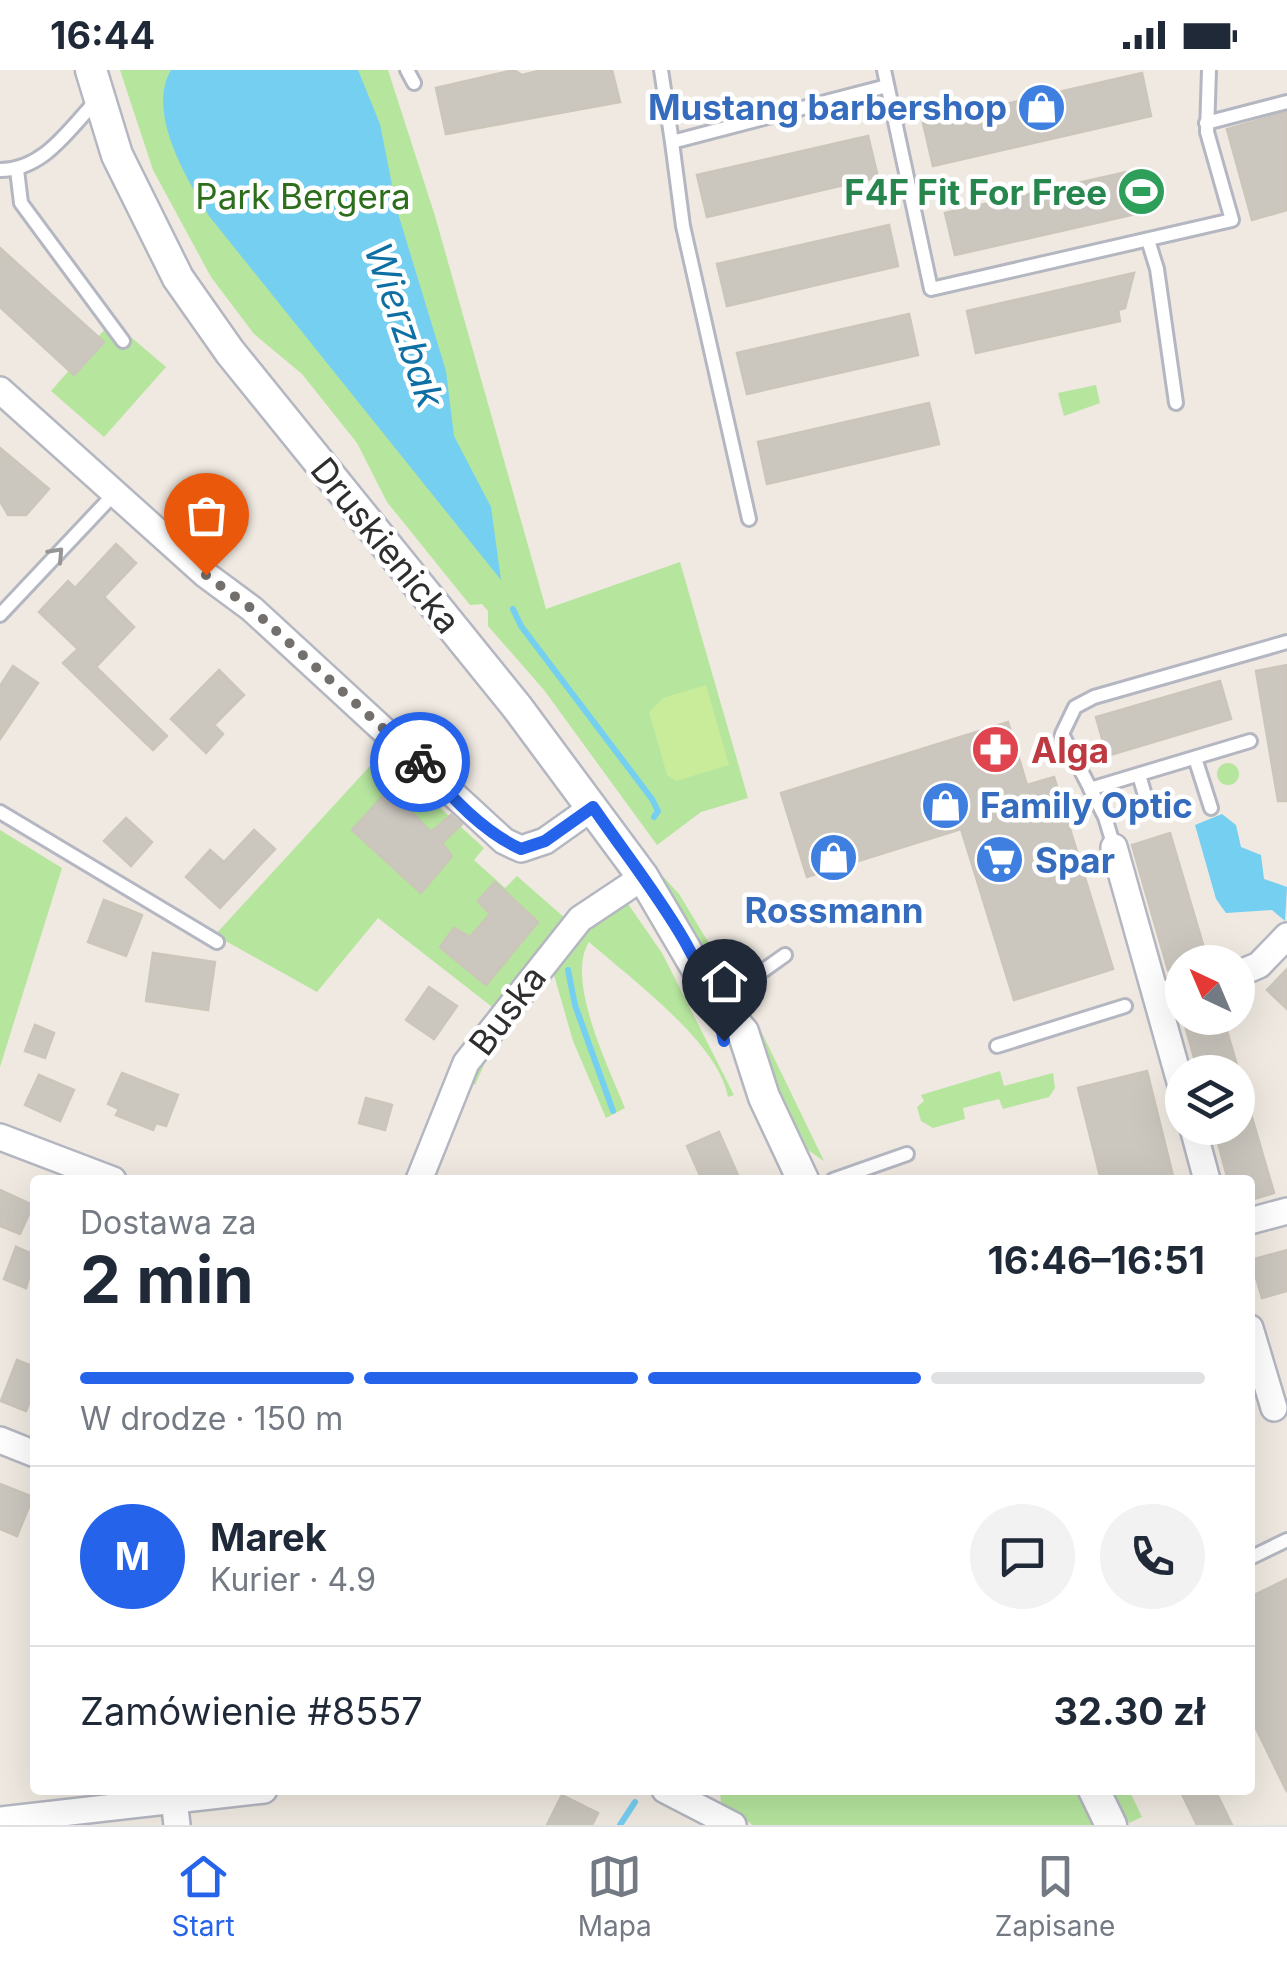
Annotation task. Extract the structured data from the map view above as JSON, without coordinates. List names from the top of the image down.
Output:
{
  "streets": {
    "street": ["Druskienicka", "Buska"]
  },
  "crossings": [
    ["Druskienicka", "Buska"]
  ],
  "water": ["Wierzbak"],
  "parks": ["Park Bergera"],
  "places": {
    "shop": ["Mustang barbershop", "Family Optic", "Rossmann"],
    "sports": ["F4F Fit For Free"],
    "pharmacy": ["Alga"],
    "supermarket": ["Spar"]
  },
  "north": "top left",
  "page": {
    "status": "16:44",
    "heading": ["2 min", "Dostawa za", "16:46–16:51"],
    "panel": [
      "Marek",
      "Kurier · 4.9",
      "Zamówienie #8557",
      "32.30 zł"
    ],
    "bar": "W drodze · 150 m",
    "round": "M",
    "tabs": ["Start", "Mapa", "Zapisane"]
  }
}
